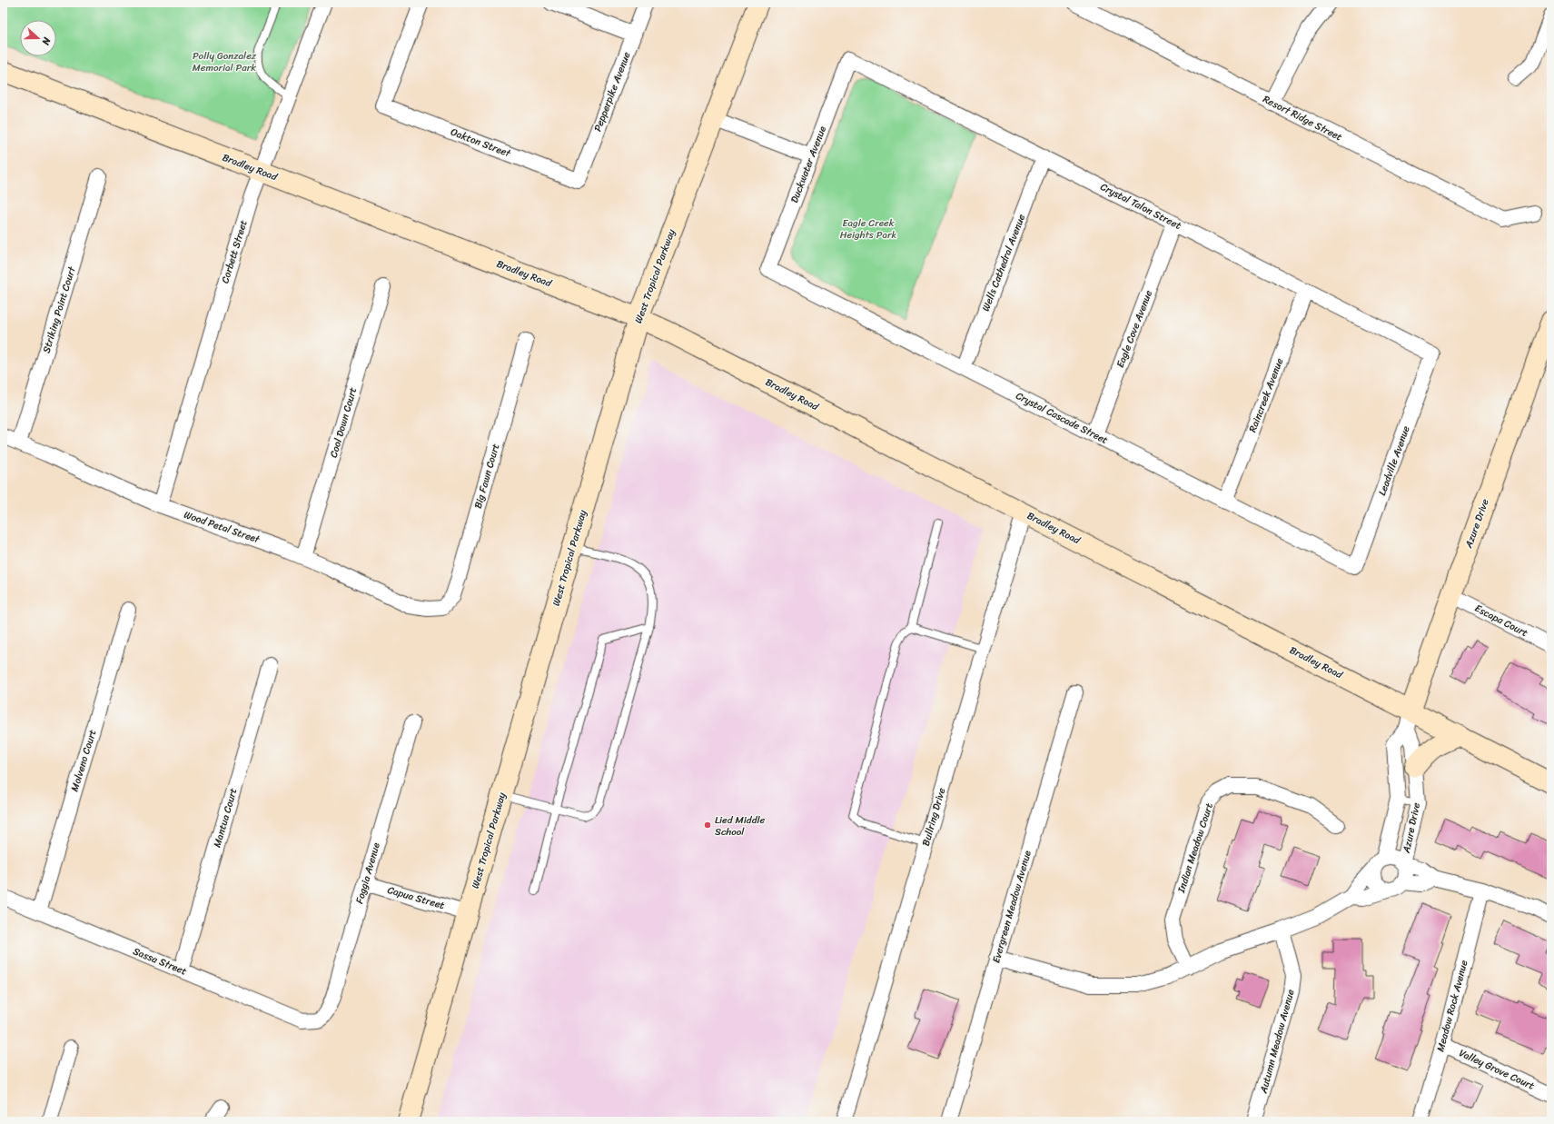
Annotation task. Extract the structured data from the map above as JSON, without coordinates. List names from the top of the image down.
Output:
{
  "streets": {
    "street": [
      "Pepperpike Avenue",
      "Resort Ridge Street",
      "Oakton Street",
      "Duckwater Avenue",
      "Bradley Road",
      "Crystal Talon Street",
      "Corbett Street",
      "Wells Cathedral Avenue",
      "West Tropical Parkway",
      "Striking Point Court",
      "Eagle Cove Avenue",
      "Raincreek Avenue",
      "Crystal Cascade Street",
      "Cool Down Court",
      "Leadville Avenue",
      "Big Fawn Court",
      "Azure Drive",
      "Wood Petal Street",
      "Escapa Court",
      "Molveno Court",
      "Bullring Drive",
      "Mantua Court",
      "Indian Meadow Court",
      "Foggia Avenue",
      "Capua Street",
      "Evergreen Meadow Avenue",
      "Sassa Street",
      "Meadow Rock Avenue",
      "Autumn Meadow Avenue",
      "Valley Grove Court"
    ]
  },
  "crossings": [
    ["Pepperpike Avenue", "Oakton Street"],
    ["Duckwater Avenue", "Crystal Talon Street"],
    ["Duckwater Avenue", "Crystal Cascade Street"],
    ["Bradley Road", "Corbett Street"],
    ["Bradley Road", "West Tropical Parkway"],
    ["Bradley Road", "Azure Drive"],
    ["Bradley Road", "Bullring Drive"],
    ["Crystal Talon Street", "Wells Cathedral Avenue"],
    ["Crystal Talon Street", "Eagle Cove Avenue"],
    ["Crystal Talon Street", "Raincreek Avenue"],
    ["Crystal Talon Street", "Leadville Avenue"],
    ["Corbett Street", "Wood Petal Street"],
    ["Wells Cathedral Avenue", "Crystal Cascade Street"],
    ["West Tropical Parkway", "Capua Street"],
    ["Striking Point Court", "Wood Petal Street"],
    ["Eagle Cove Avenue", "Crystal Cascade Street"],
    ["Raincreek Avenue", "Crystal Cascade Street"],
    ["Crystal Cascade Street", "Leadville Avenue"],
    ["Cool Down Court", "Wood Petal Street"],
    ["Big Fawn Court", "Wood Petal Street"],
    ["Azure Drive", "Escapa Court"],
    ["Molveno Court", "Sassa Street"],
    ["Mantua Court", "Sassa Street"],
    ["Foggia Avenue", "Capua Street"],
    ["Foggia Avenue", "Sassa Street"],
    ["Meadow Rock Avenue", "Valley Grove Court"]
  ],
  "parks": ["Polly Gonzalez Memorial Park", "Eagle Creek Heights Park"],
  "places": ["Lied Middle School"],
  "north": "right"
}
